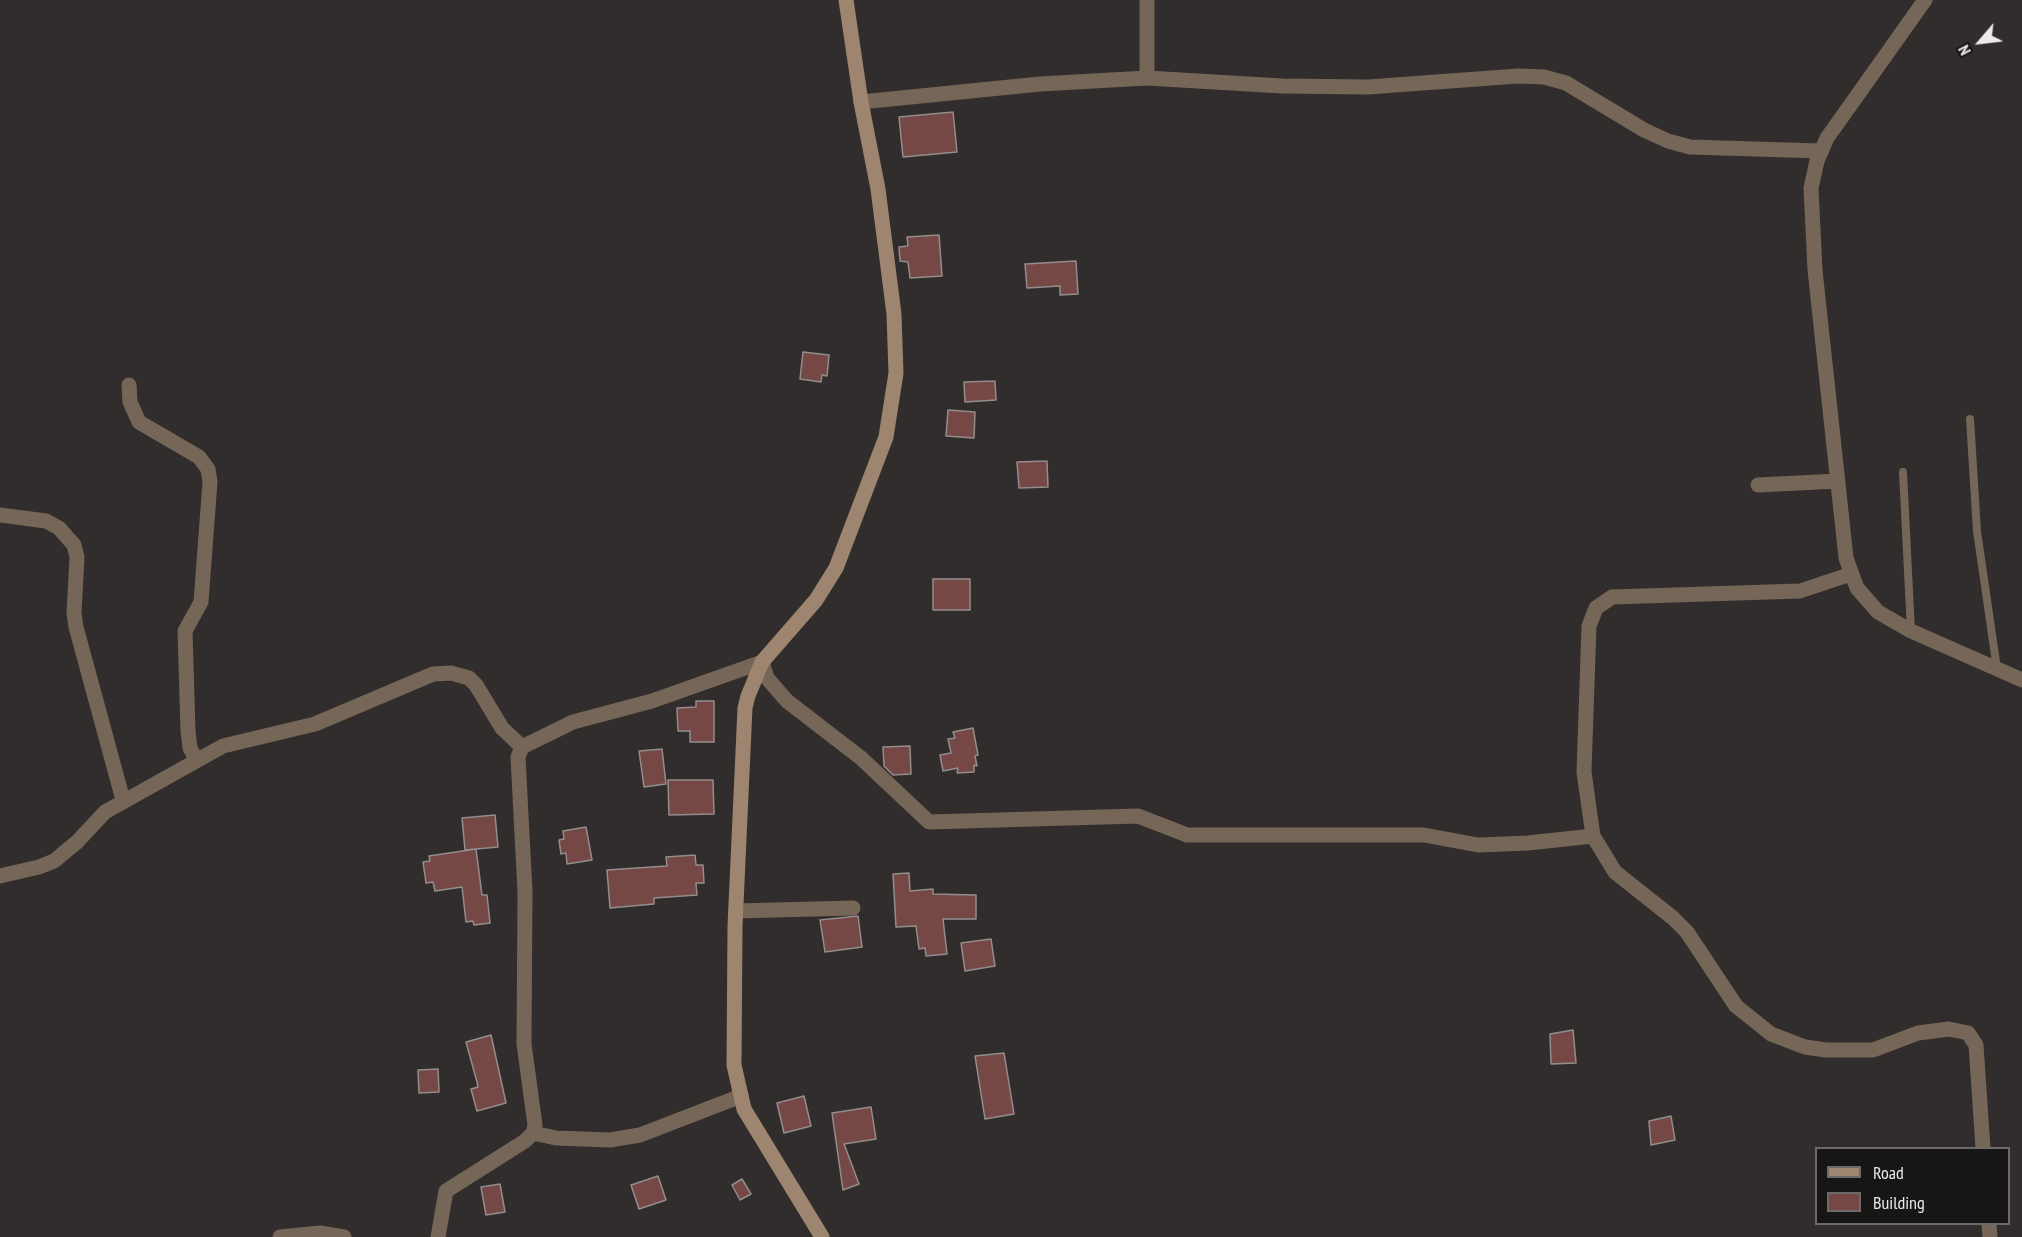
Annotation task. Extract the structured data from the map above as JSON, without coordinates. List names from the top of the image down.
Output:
{
  "legend": ["Road", "Building"],
  "north": "bottom left"
}
